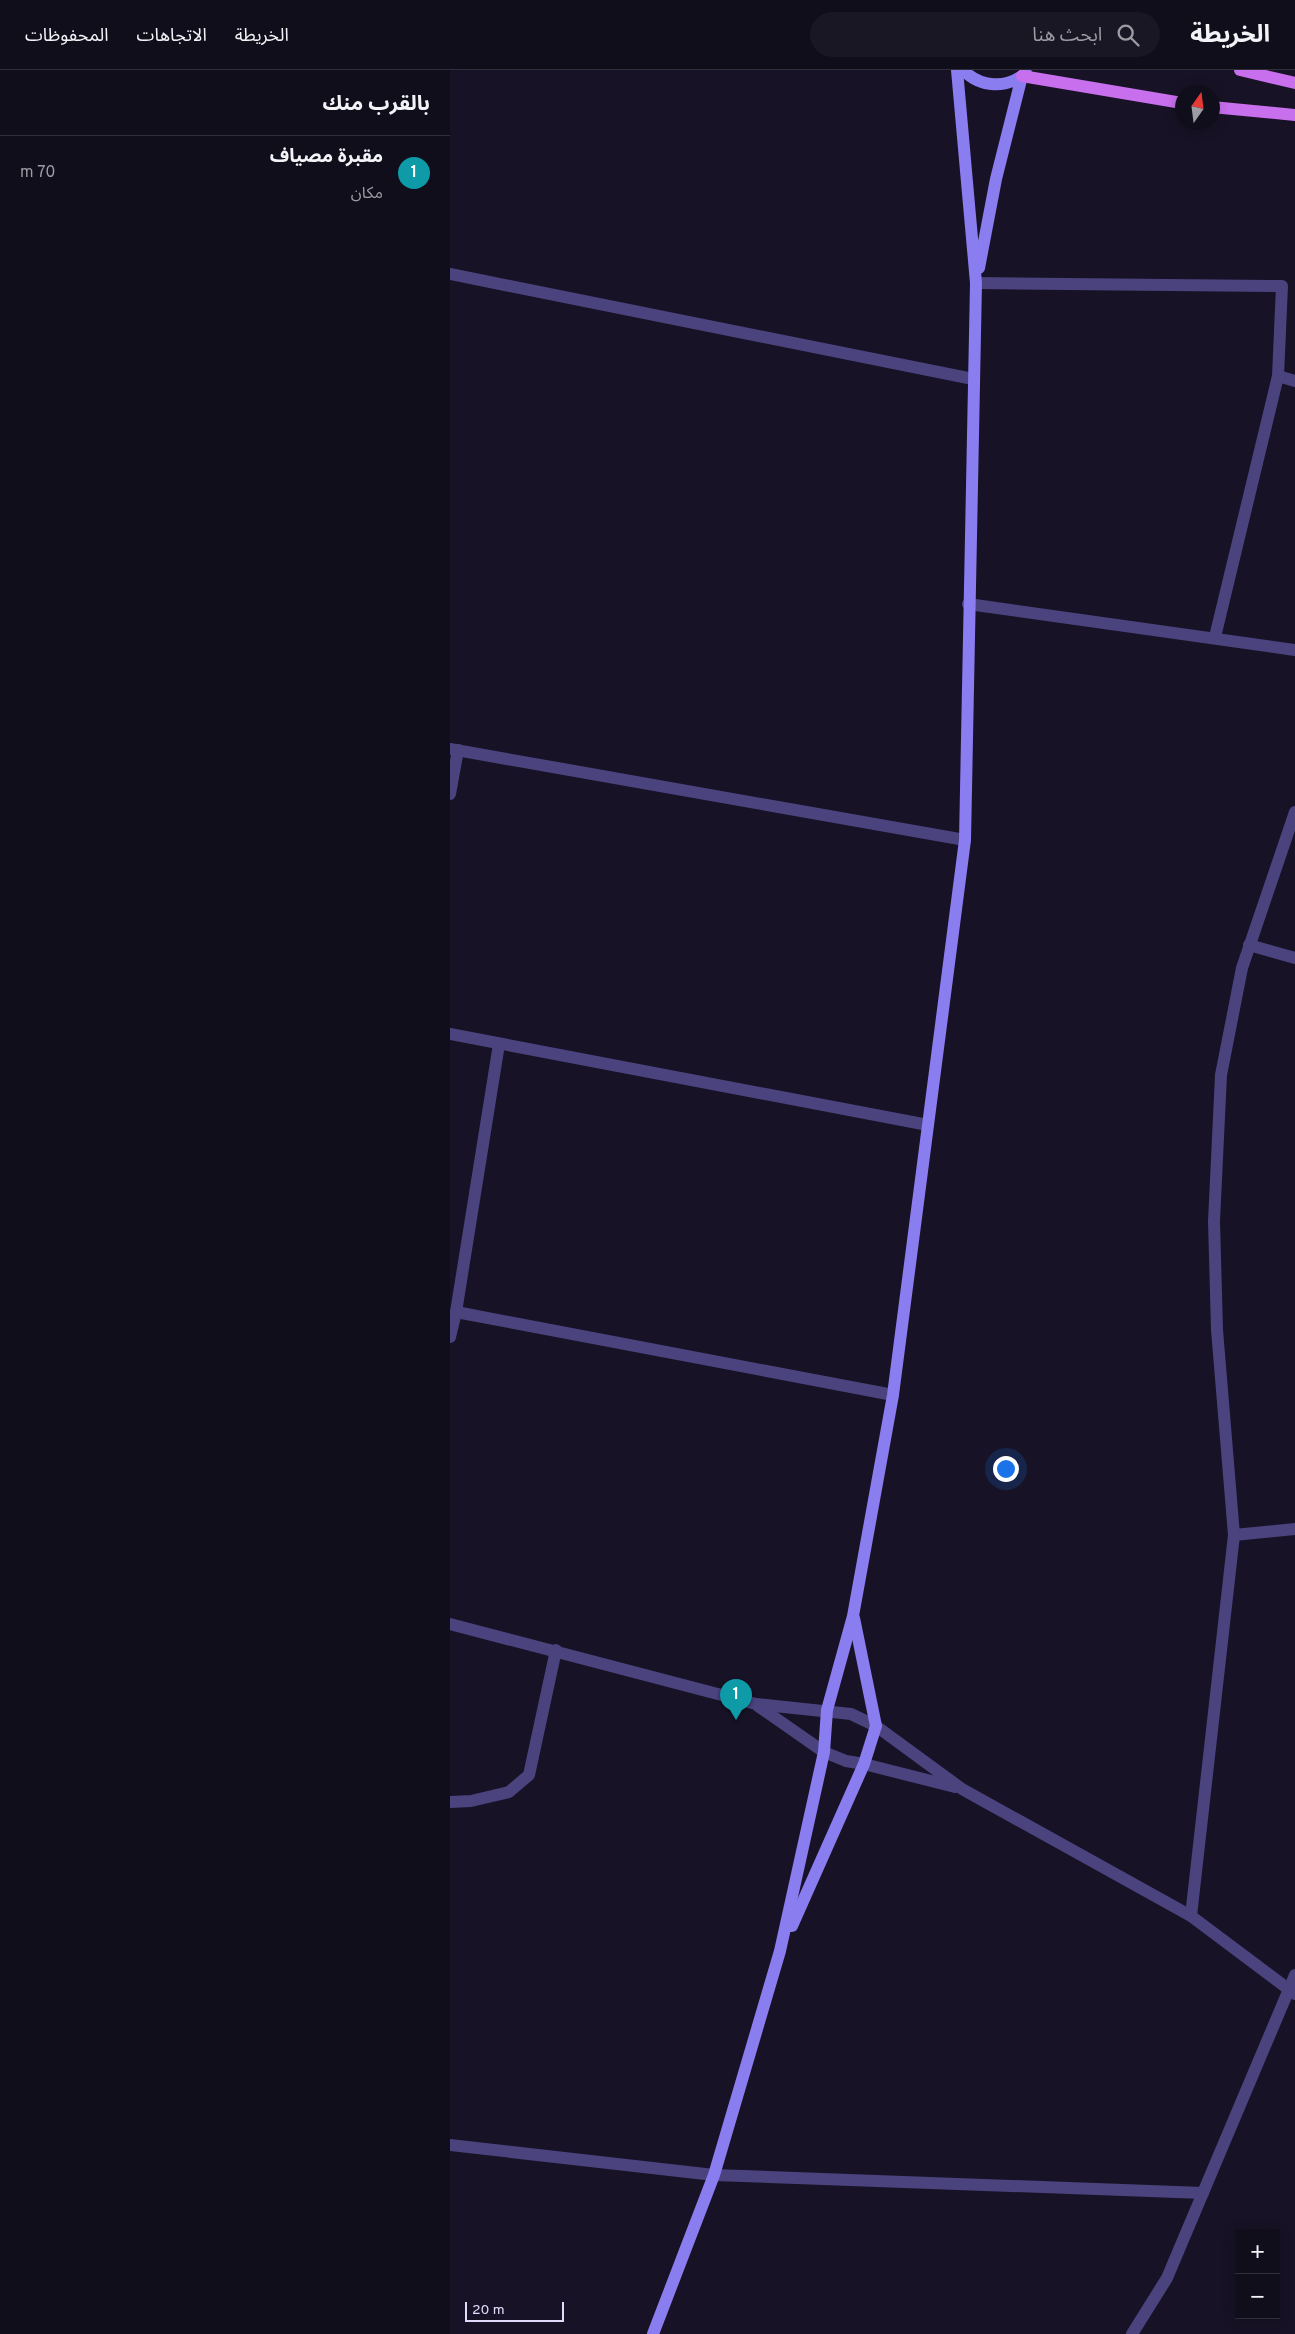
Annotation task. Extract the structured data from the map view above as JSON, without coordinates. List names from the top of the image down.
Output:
{
  "scale_bar": "20 m",
  "north": "top",
  "page": {
    "header": "الخريطة",
    "search": "ابحث هنا",
    "nav": ["الخريطة", "الاتجاهات", "المحفوظات"],
    "heading": "بالقرب منك",
    "list": [
      {
        "mark": "1",
        "name": "مقبرة مصياف",
        "note": "مكان",
        "value": "70 m"
      }
    ],
    "pins": "1",
    "map_buttons": ["+", "−"],
    "scale": "20 m"
  }
}
